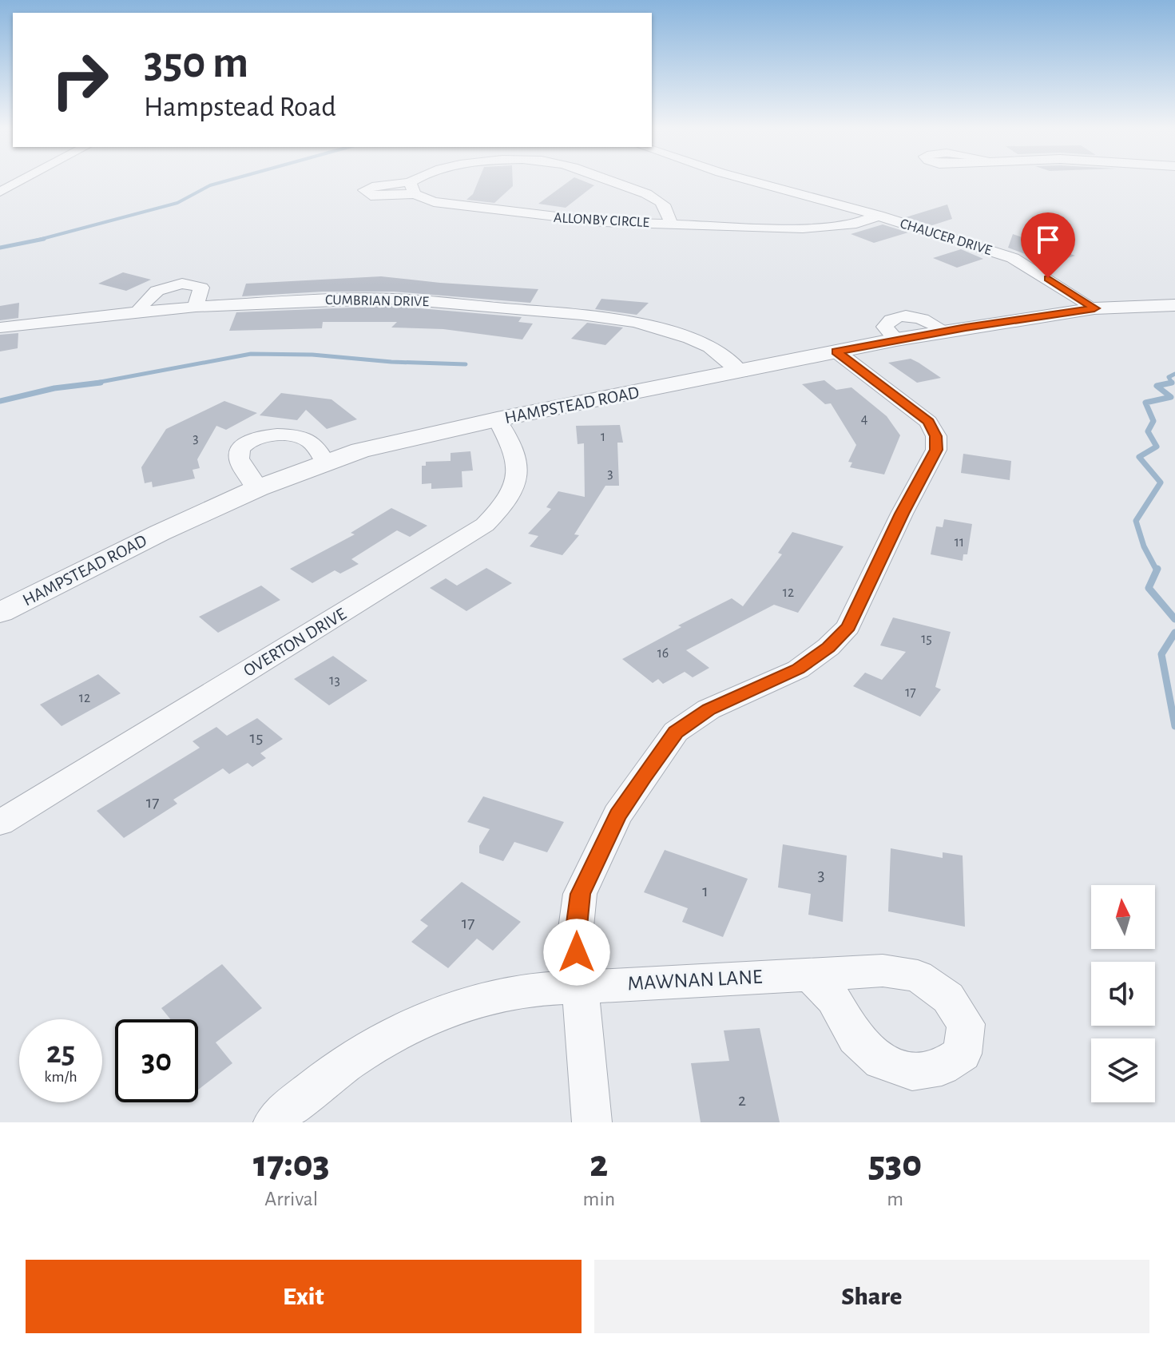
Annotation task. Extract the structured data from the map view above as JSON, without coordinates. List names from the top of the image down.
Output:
{
  "streets": {
    "street": [
      "ALLONBY CIRCLE",
      "CHAUCER DRIVE",
      "CUMBRIAN DRIVE",
      "HAMPSTEAD ROAD",
      "OVERTON DRIVE",
      "MAWNAN LANE"
    ]
  },
  "crossings": [
    ["ALLONBY CIRCLE", "CHAUCER DRIVE"],
    ["CHAUCER DRIVE", "HAMPSTEAD ROAD"],
    ["CUMBRIAN DRIVE", "HAMPSTEAD ROAD"],
    ["HAMPSTEAD ROAD", "OVERTON DRIVE"]
  ],
  "house_numbers": [
    "4",
    "1",
    "3",
    "3",
    "11",
    "12",
    "15",
    "16",
    "13",
    "17",
    "12",
    "15",
    "17",
    "3",
    "1",
    "17",
    "2"
  ],
  "north": "top",
  "page": {
    "turn": ["350 m", "Hampstead Road"],
    "speed": "25 km/h",
    "limit": "30",
    "eta": [
      "17:03",
      "Arrival",
      "2",
      "min",
      "530",
      "m"
    ],
    "buttons": ["Exit", "Share"]
  }
}
